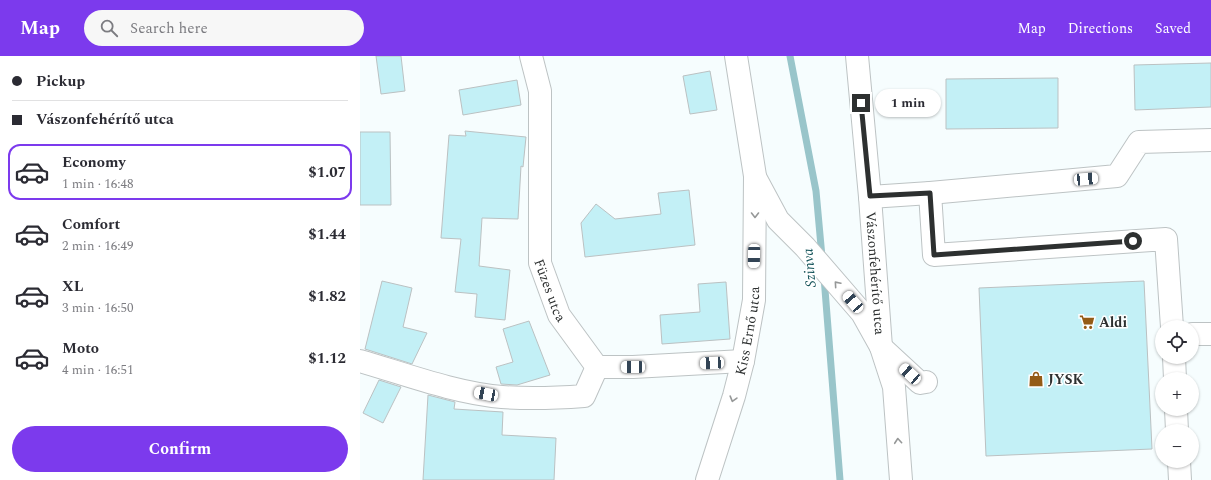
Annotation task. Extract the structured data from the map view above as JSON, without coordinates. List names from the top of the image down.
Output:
{
  "streets": {
    "street": ["Vászonfehérítő utca", "Füzes utca", "Kiss Ernő utca"]
  },
  "crossings": [
    ["Vászonfehérítő utca", "Kiss Ernő utca"]
  ],
  "water": ["Szinva"],
  "places": {
    "supermarket": ["Aldi"],
    "shop": ["JYSK"]
  },
  "page": {
    "header": "Map",
    "search": "Search here",
    "nav": ["Map", "Directions", "Saved"],
    "banner": ["Pickup", "Vászonfehérítő utca"],
    "bubble": "1 min",
    "list": [
      {
        "name": "Economy",
        "note": "1 min · 16:48",
        "value": "$1.07"
      },
      {
        "name": "Comfort",
        "note": "2 min · 16:49",
        "value": "$1.44"
      },
      {
        "name": "XL",
        "note": "3 min · 16:50",
        "value": "$1.82"
      },
      {
        "name": "Moto",
        "note": "4 min · 16:51",
        "value": "$1.12"
      }
    ],
    "map_buttons": ["+", "−"],
    "buttons": "Confirm"
  }
}
